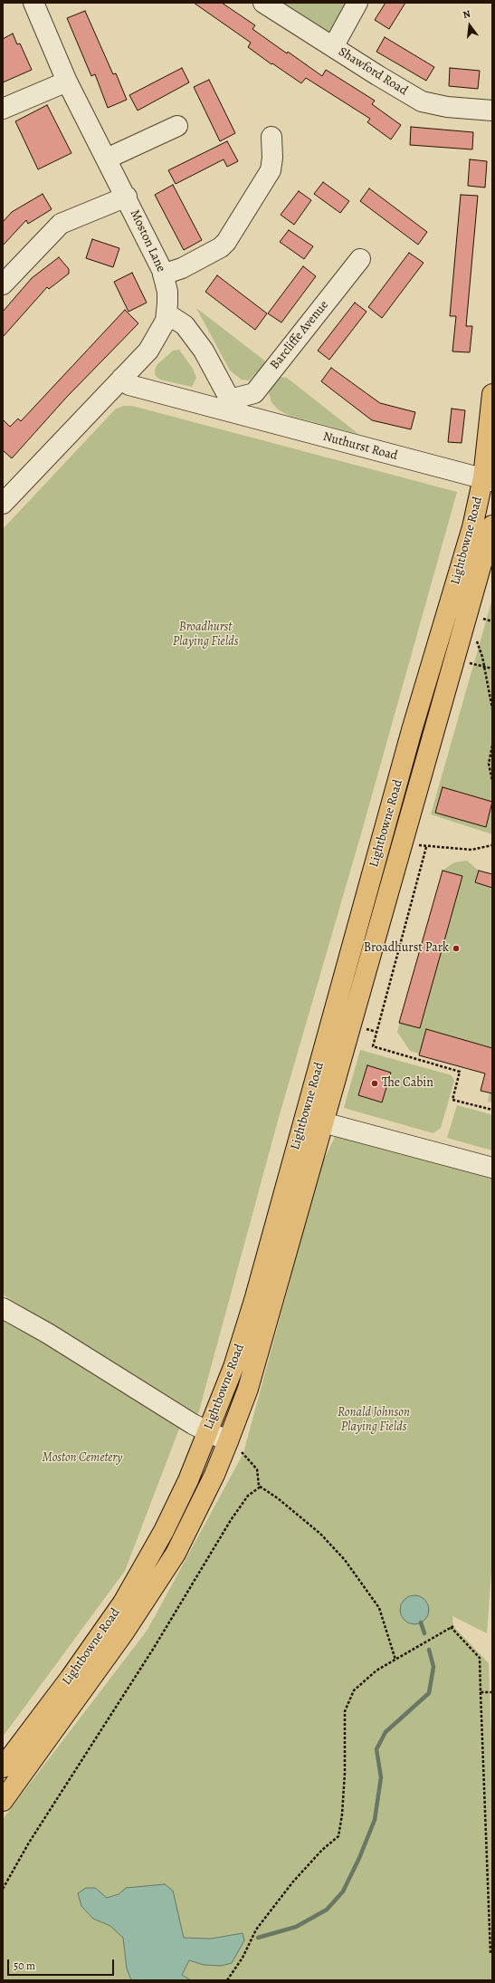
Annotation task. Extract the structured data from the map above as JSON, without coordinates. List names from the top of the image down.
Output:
{
  "streets": {
    "main road": ["Lightbowne Road"],
    "street": [
      "Shawford Road",
      "Moston Lane",
      "Barcliffe Avenue",
      "Nuthurst Road"
    ]
  },
  "crossings": [
    ["Moston Lane", "Nuthurst Road"],
    ["Barcliffe Avenue", "Nuthurst Road"],
    ["Nuthurst Road", "Lightbowne Road"]
  ],
  "parks": ["Broadhurst Playing Fields", "Ronald Johnson Playing Fields", "Moston Cemetery"],
  "places": ["Broadhurst Park", "The Cabin"],
  "scale_bar": "50 m",
  "north": "top"
}
